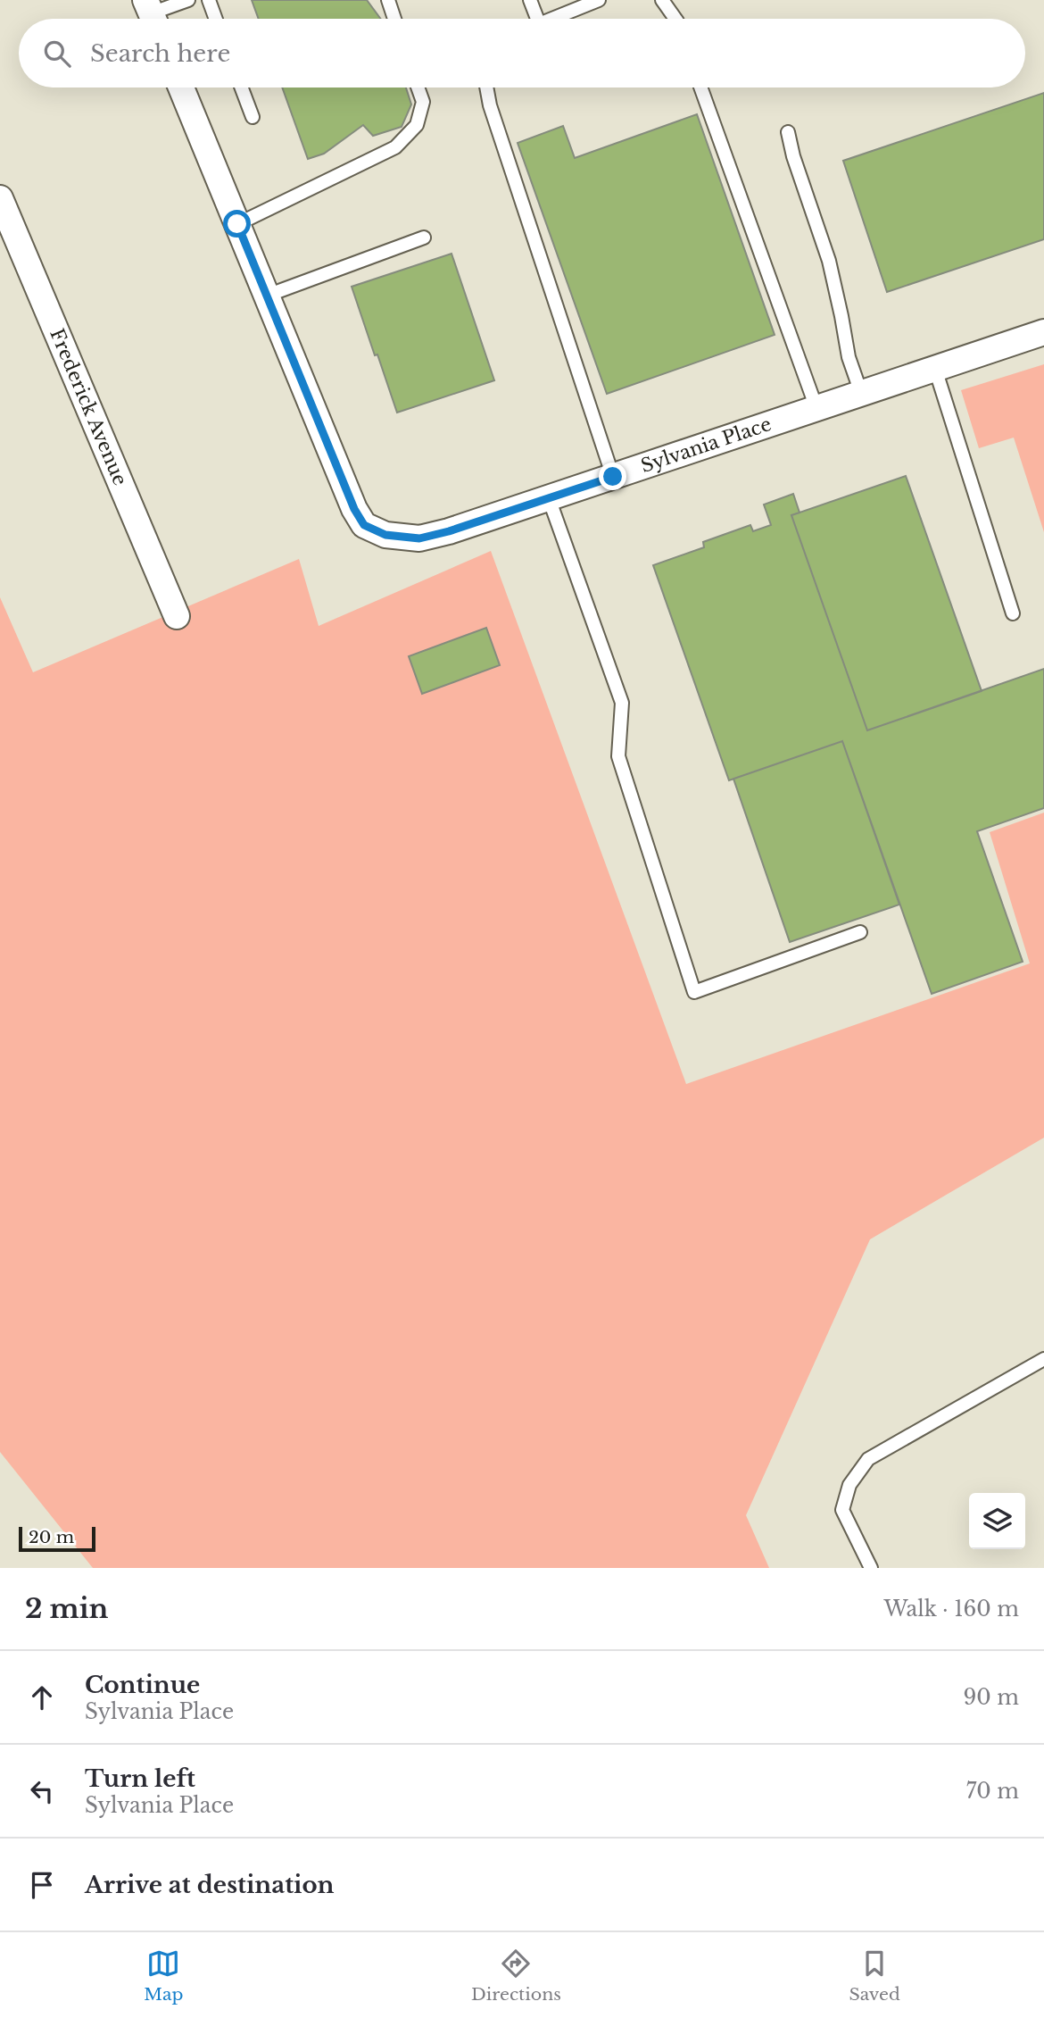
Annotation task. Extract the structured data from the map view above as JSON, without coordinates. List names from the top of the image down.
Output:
{
  "streets": {
    "street": ["Frederick Avenue", "Sylvania Place"]
  },
  "scale_bar": "20 m",
  "page": {
    "search": "Search here",
    "scale": "20 m",
    "heading": ["2 min", "Walk · 160 m"],
    "list": [
      ["Continue", "Sylvania Place", "90 m"],
      ["Turn left", "Sylvania Place", "70 m"],
      "Arrive at destination"
    ],
    "nav": ["Map", "Directions", "Saved"]
  }
}
